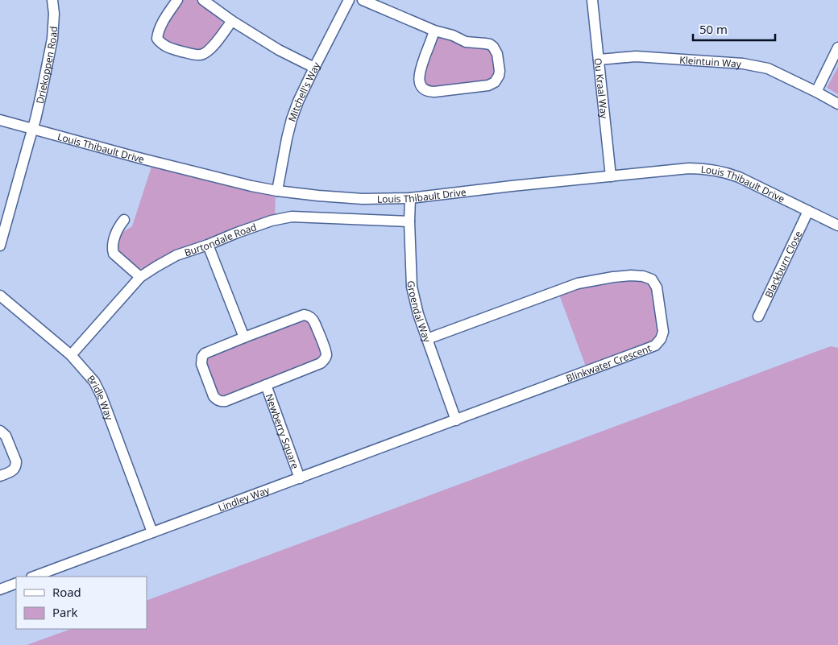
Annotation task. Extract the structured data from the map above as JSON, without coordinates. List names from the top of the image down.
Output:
{
  "streets": {
    "street": [
      "Kleintuin Way",
      "Driekoppen Road",
      "Ou Kraal Way",
      "Mitchell's Way",
      "Louis Thibault Drive",
      "Burtondale Road",
      "Blackburn Close",
      "Groendal Way",
      "Blinkwater Crescent",
      "Bridle Way",
      "Newberry Square",
      "Lindley Way"
    ]
  },
  "crossings": [
    ["Kleintuin Way", "Ou Kraal Way"],
    ["Driekoppen Road", "Louis Thibault Drive"],
    ["Ou Kraal Way", "Louis Thibault Drive"],
    ["Mitchell's Way", "Louis Thibault Drive"],
    ["Louis Thibault Drive", "Blackburn Close"],
    ["Louis Thibault Drive", "Groendal Way"],
    ["Burtondale Road", "Groendal Way"],
    ["Burtondale Road", "Bridle Way"],
    ["Groendal Way", "Blinkwater Crescent"],
    ["Groendal Way", "Lindley Way"],
    ["Blinkwater Crescent", "Lindley Way"],
    ["Bridle Way", "Lindley Way"],
    ["Newberry Square", "Lindley Way"]
  ],
  "legend": ["Road", "Park"],
  "scale_bar": "50 m"
}
